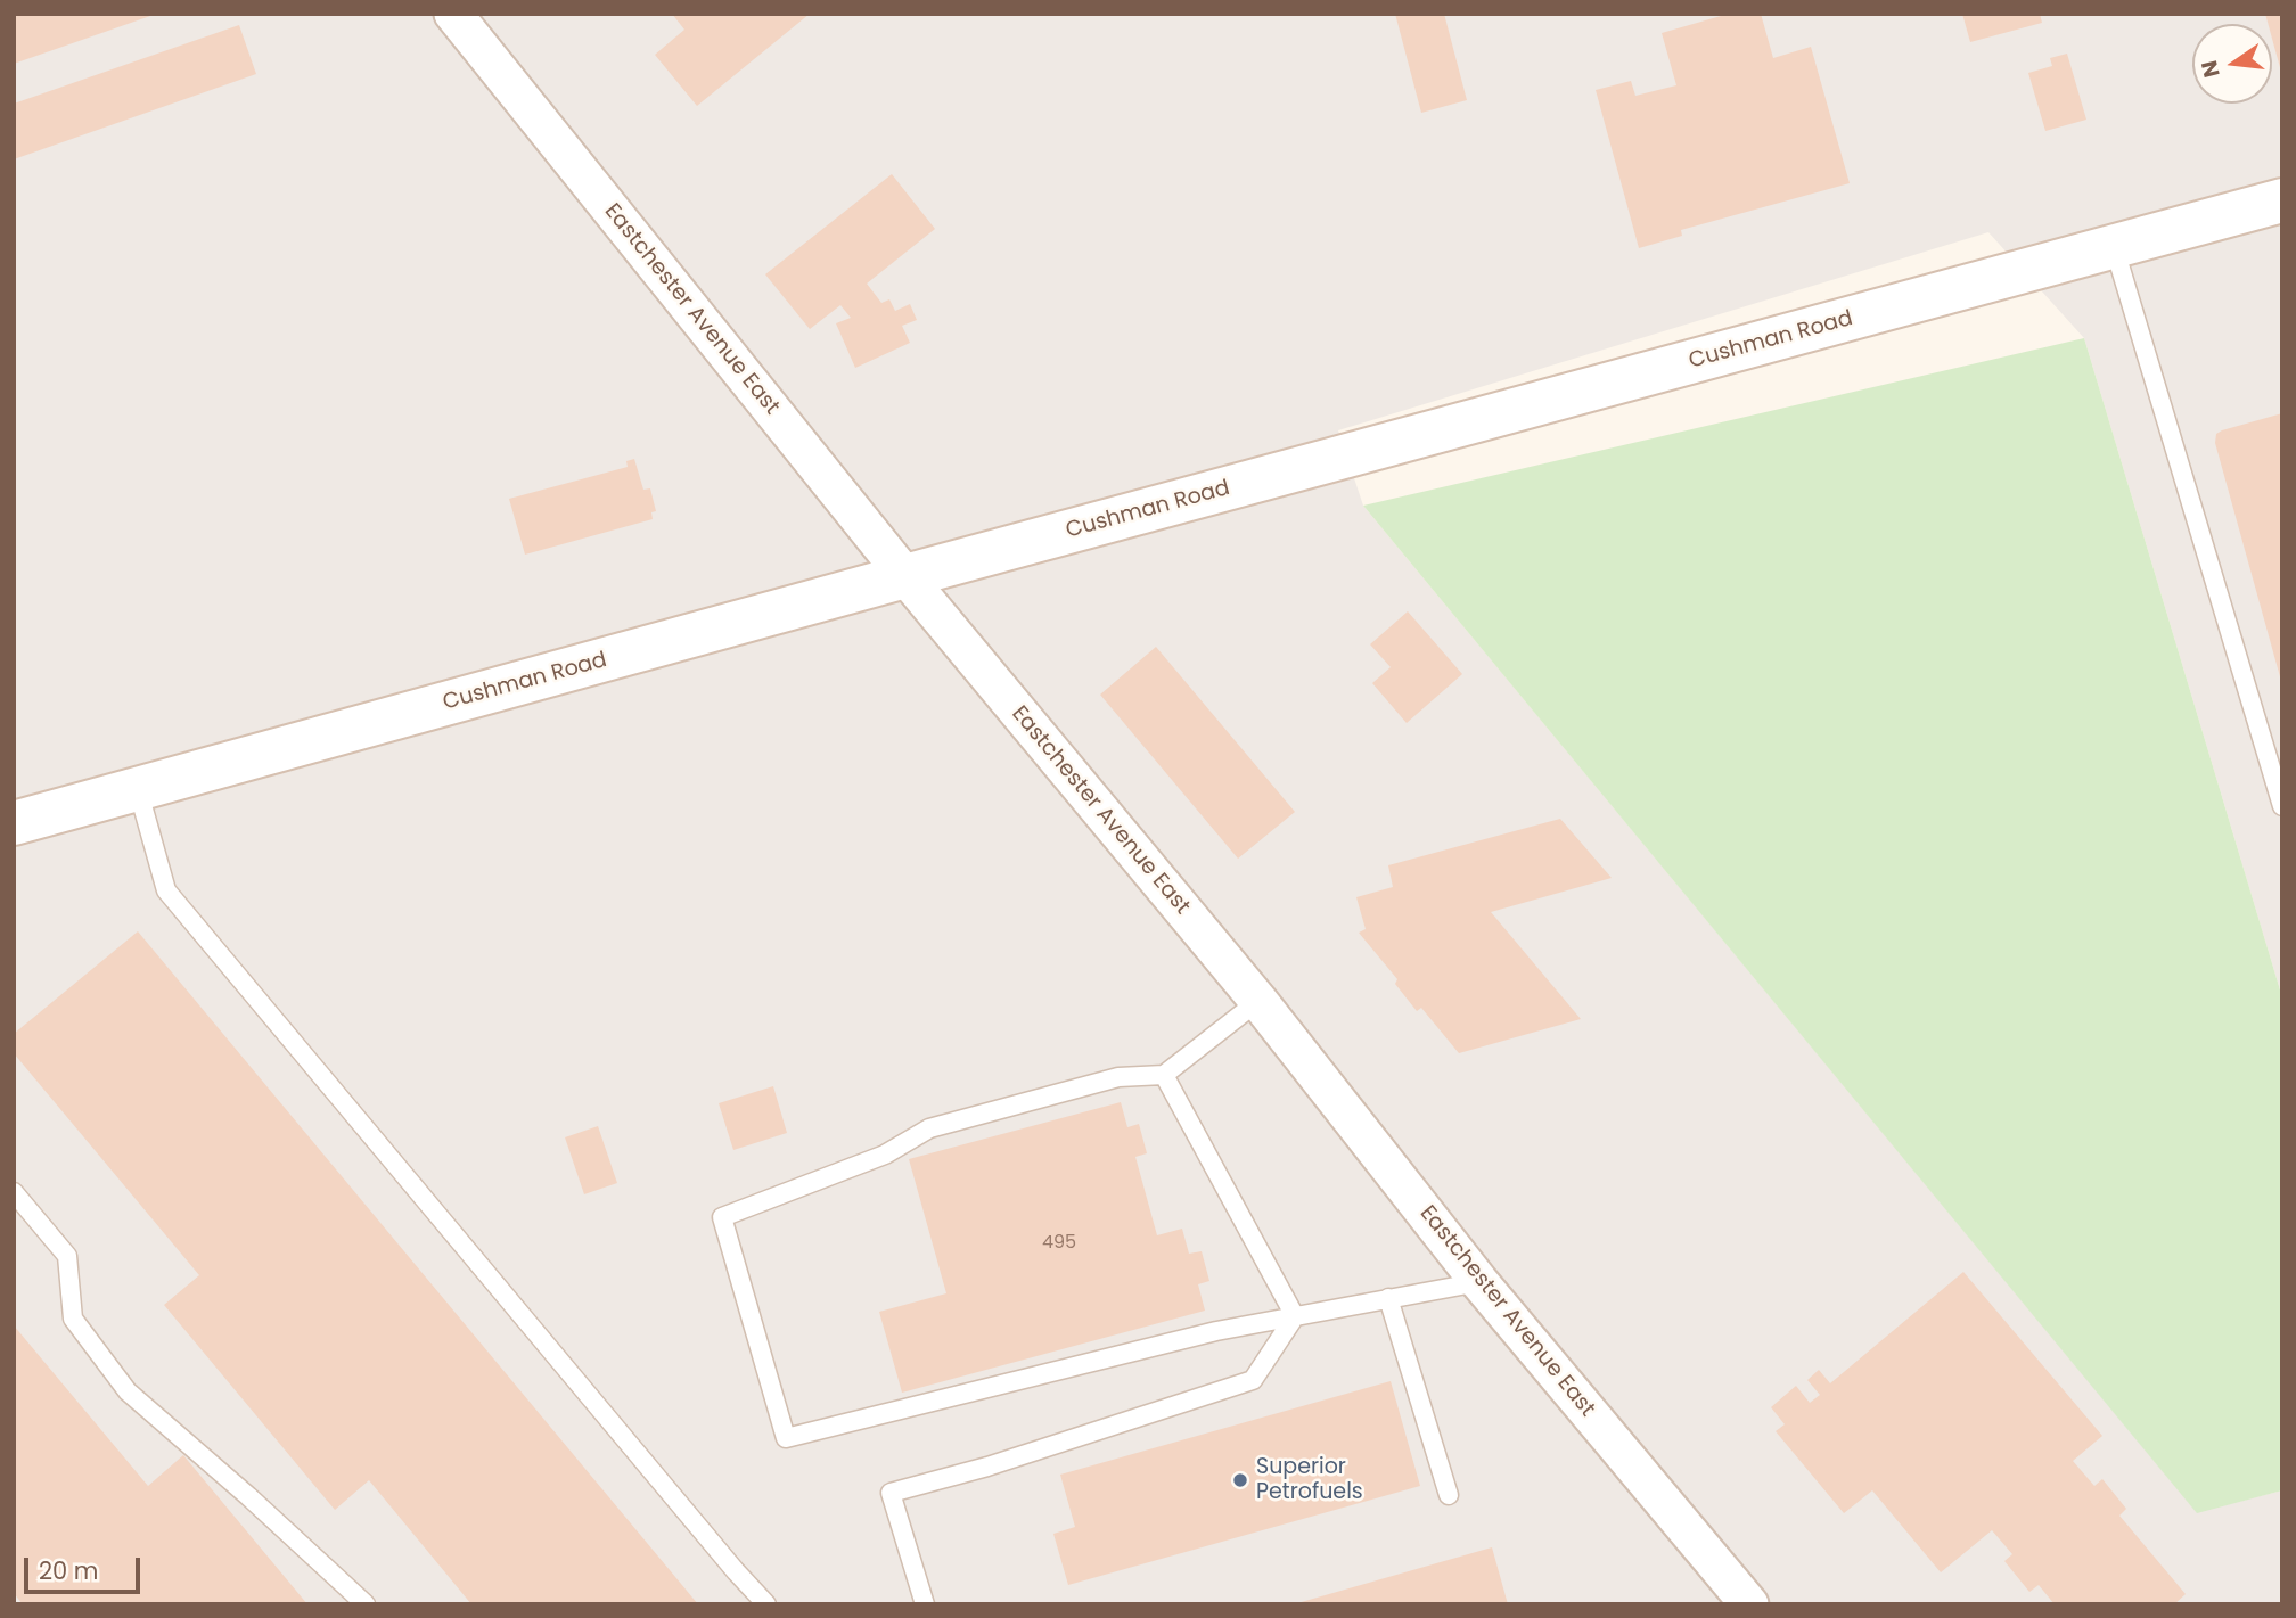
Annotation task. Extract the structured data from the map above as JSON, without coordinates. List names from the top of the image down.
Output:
{
  "streets": {
    "street": ["Eastchester Avenue East", "Cushman Road"]
  },
  "crossings": [
    ["Eastchester Avenue East", "Cushman Road"]
  ],
  "places": ["Superior Petrofuels"],
  "house_numbers": ["495"],
  "scale_bar": "20 m",
  "north": "left"
}
